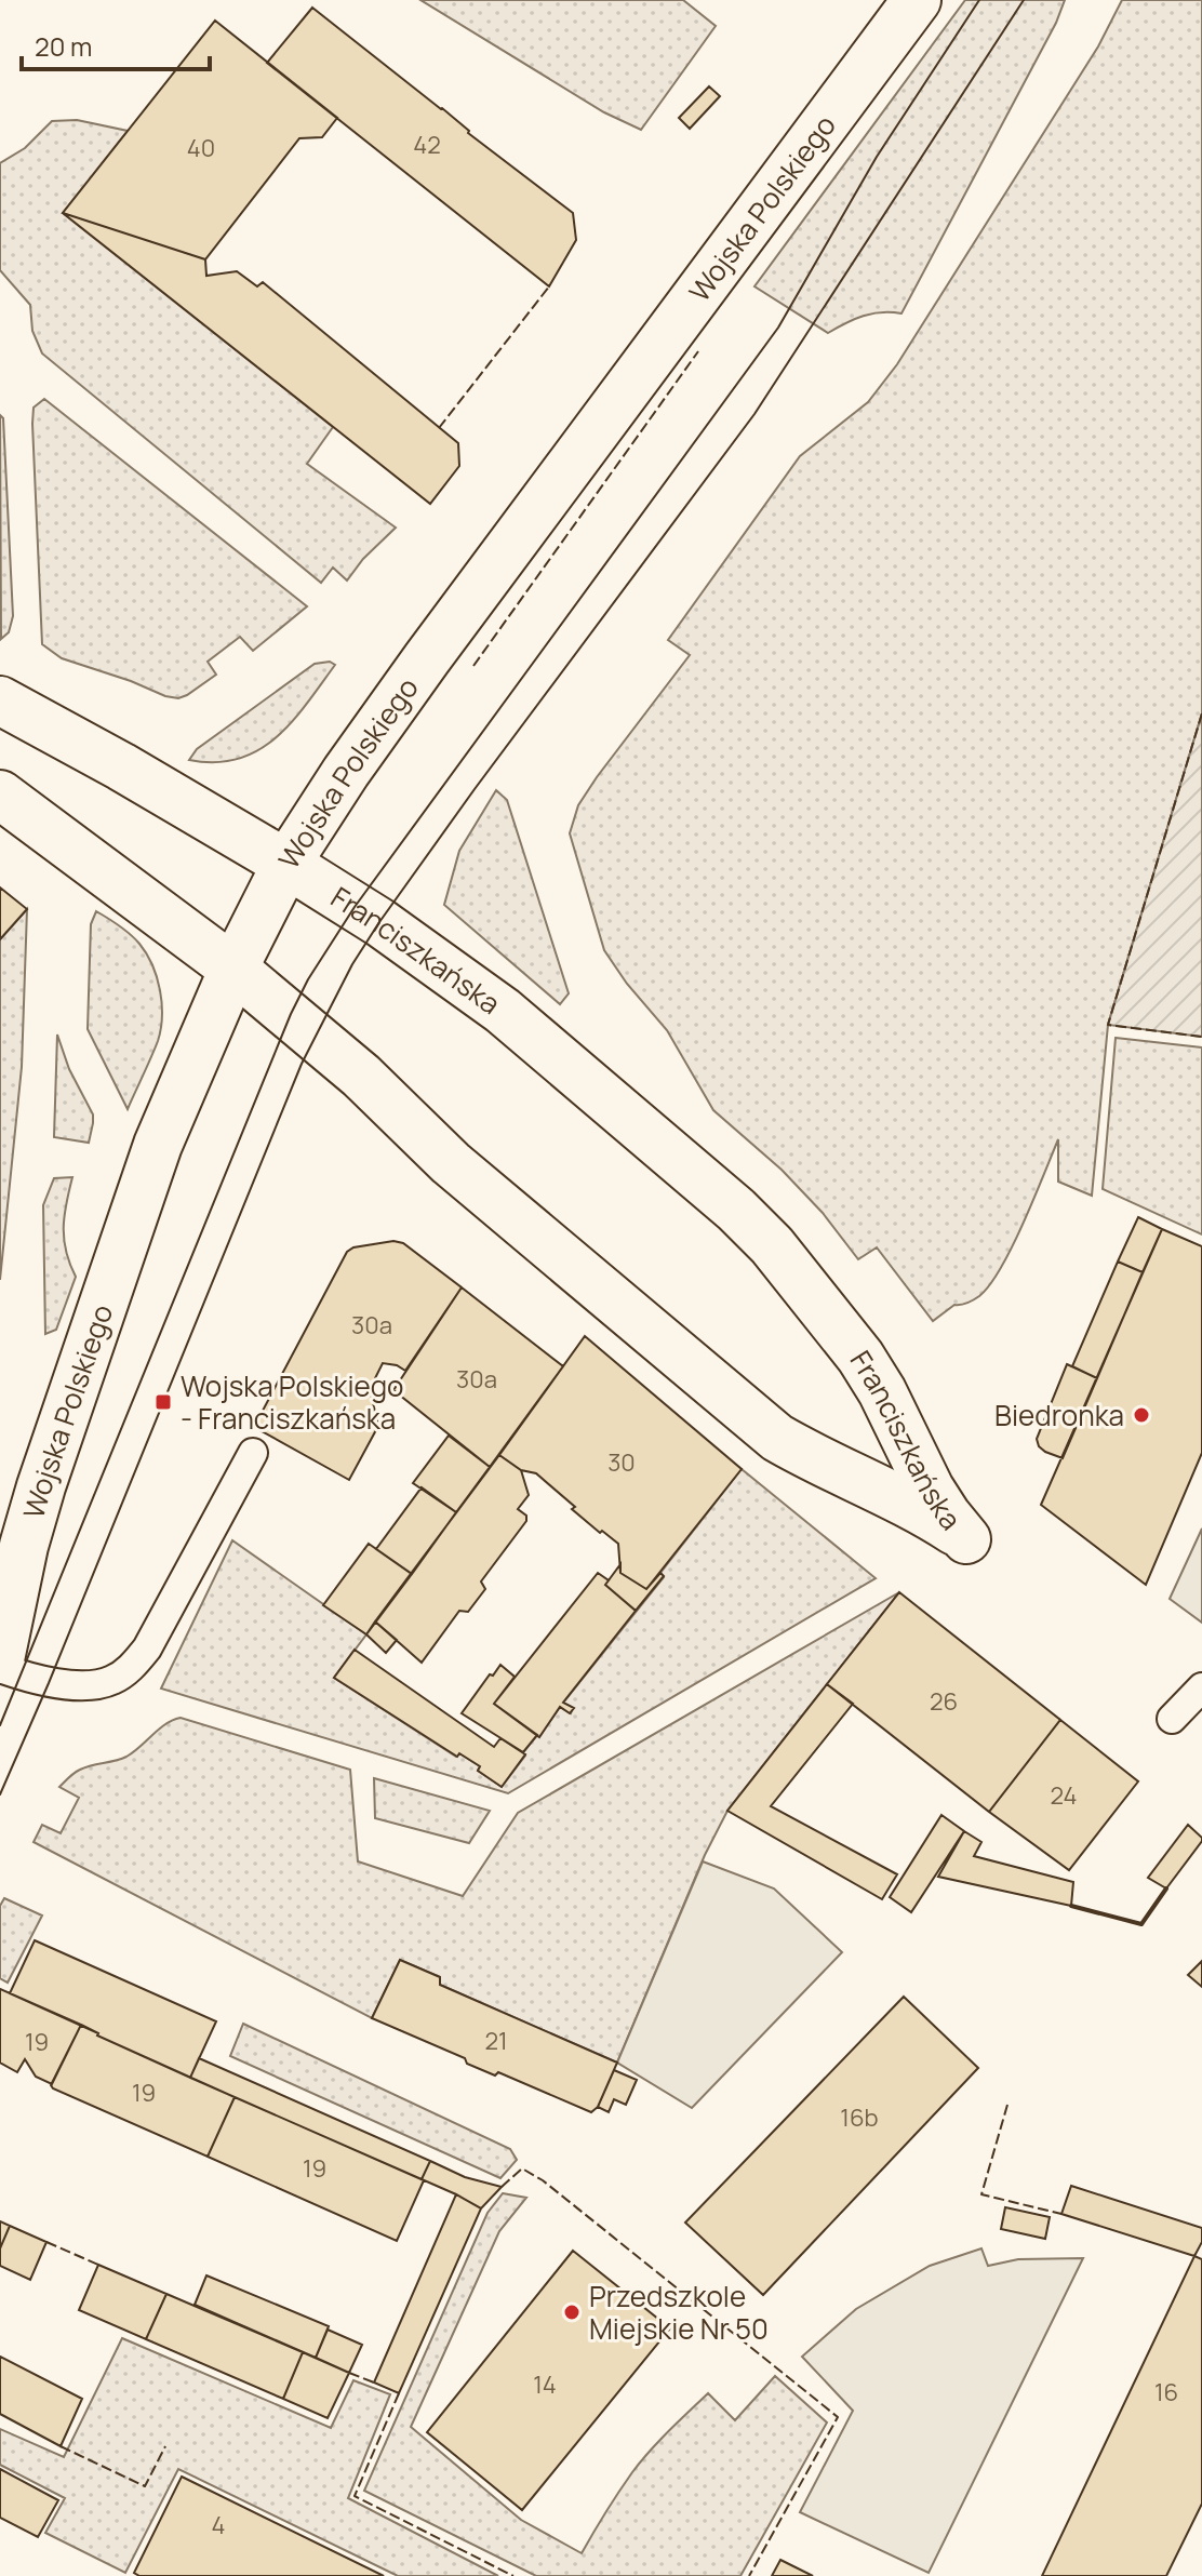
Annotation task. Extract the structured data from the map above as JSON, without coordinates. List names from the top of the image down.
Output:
{
  "streets": {
    "main road": ["Wojska Polskiego", "Franciszkańska"]
  },
  "crossings": [
    ["Wojska Polskiego", "Franciszkańska"]
  ],
  "places": {
    "transit": ["Wojska Polskiego - Franciszkańska"],
    "other": ["Biedronka", "Przedszkole Miejskie Nr 50"]
  },
  "house_numbers": [
    "42",
    "40",
    "30a",
    "30a",
    "30",
    "26",
    "24",
    "21",
    "19",
    "19",
    "16b",
    "19",
    "14",
    "16",
    "4"
  ],
  "scale_bar": "20 m"
}
